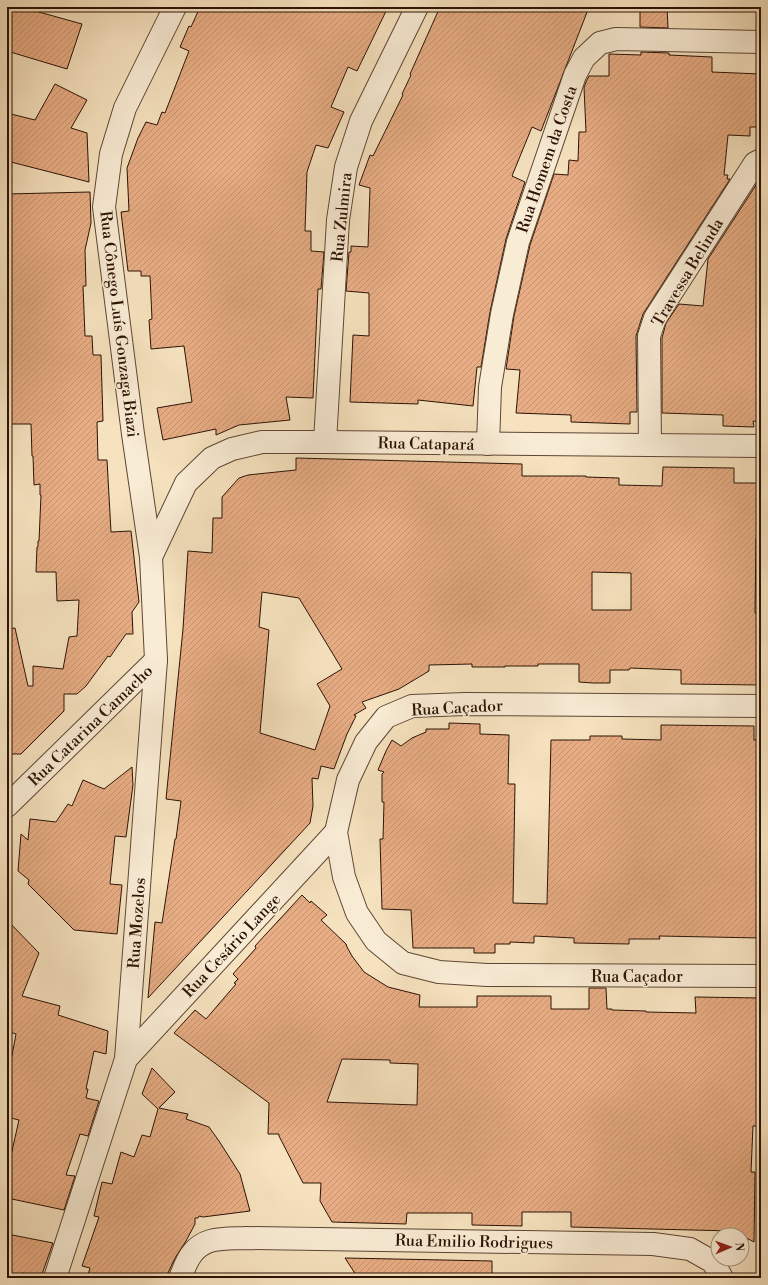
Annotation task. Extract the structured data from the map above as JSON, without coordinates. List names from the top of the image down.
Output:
{
  "streets": {
    "street": [
      "Rua Homem da Costa",
      "Rua Zulmira",
      "Travessa Belinda",
      "Rua Cônego Luís Gonzaga Biazi",
      "Rua Catapará",
      "Rua Caçador",
      "Rua Catarina Camacho",
      "Rua Mozelos",
      "Rua Cesário Lange",
      "Rua Emilio Rodrigues"
    ]
  },
  "crossings": [
    ["Rua Homem da Costa", "Rua Catapará"],
    ["Rua Zulmira", "Rua Catapará"],
    ["Travessa Belinda", "Rua Catapará"],
    ["Rua Cônego Luís Gonzaga Biazi", "Rua Catapará"],
    ["Rua Cônego Luís Gonzaga Biazi", "Rua Mozelos"],
    ["Rua Catapará", "Rua Mozelos"],
    ["Rua Caçador", "Rua Cesário Lange"],
    ["Rua Catarina Camacho", "Rua Mozelos"],
    ["Rua Mozelos", "Rua Cesário Lange"]
  ],
  "north": "right"
}
